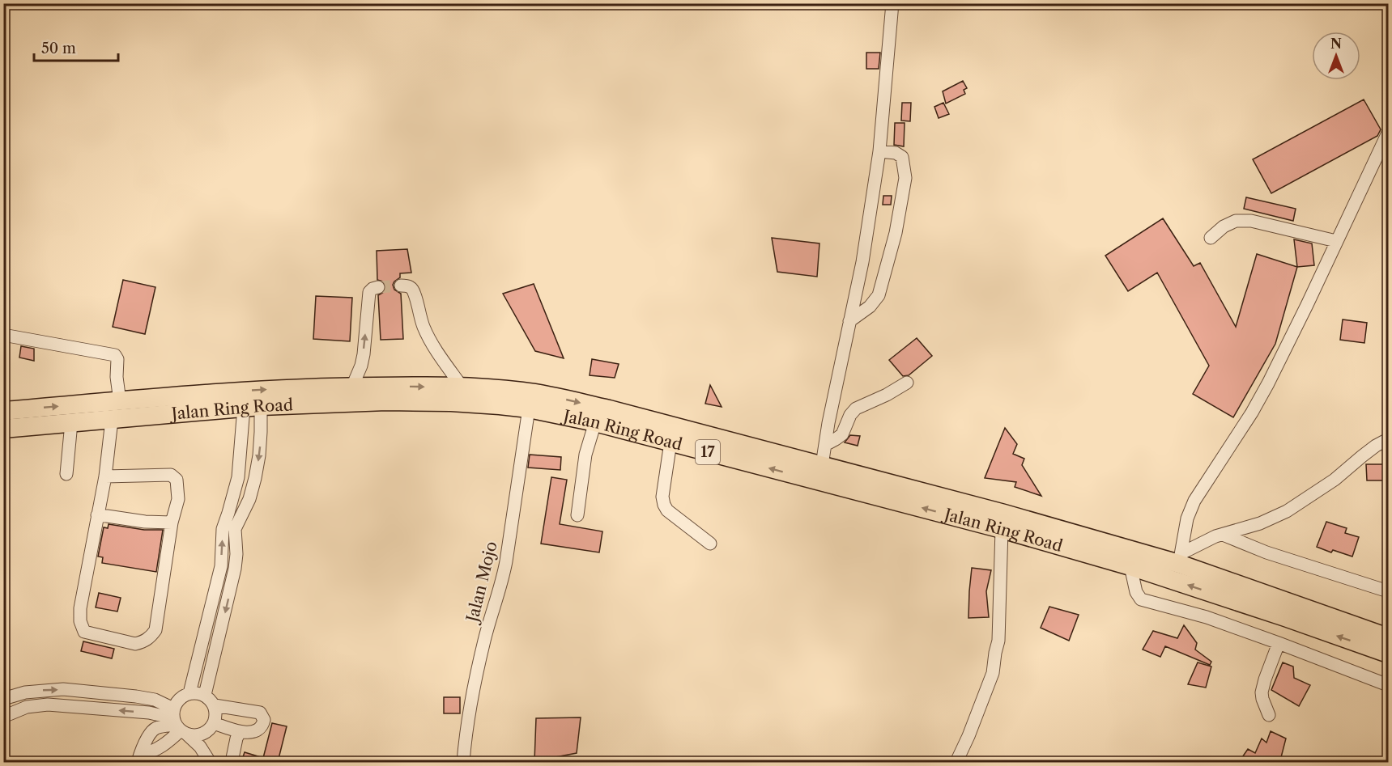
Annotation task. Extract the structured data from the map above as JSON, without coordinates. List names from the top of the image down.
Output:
{
  "streets": {
    "highway": ["Jalan Ring Road", "17"],
    "street": ["Jalan Mojo"]
  },
  "crossings": [
    ["Jalan Ring Road", "Jalan Mojo"]
  ],
  "scale_bar": "50 m",
  "north": "top"
}
